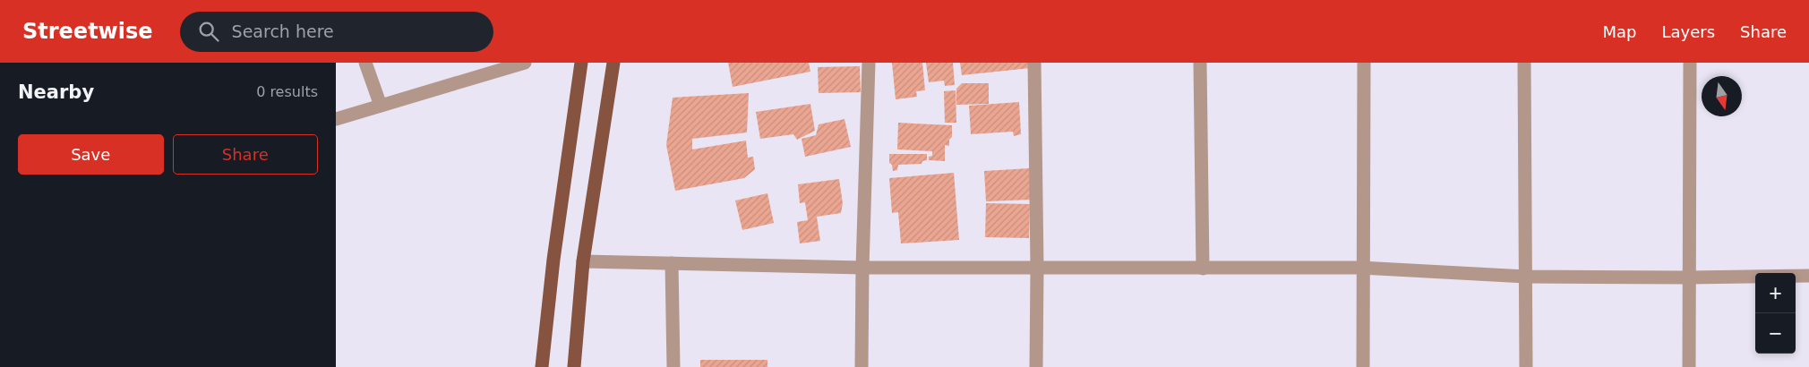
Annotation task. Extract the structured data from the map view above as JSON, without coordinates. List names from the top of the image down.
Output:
{
  "north": "bottom",
  "page": {
    "header": "Streetwise",
    "search": "Search here",
    "nav": ["Map", "Layers", "Share"],
    "heading": ["Nearby", "0 results"],
    "buttons": ["Save", "Share"],
    "map_buttons": ["+", "−"]
  }
}
